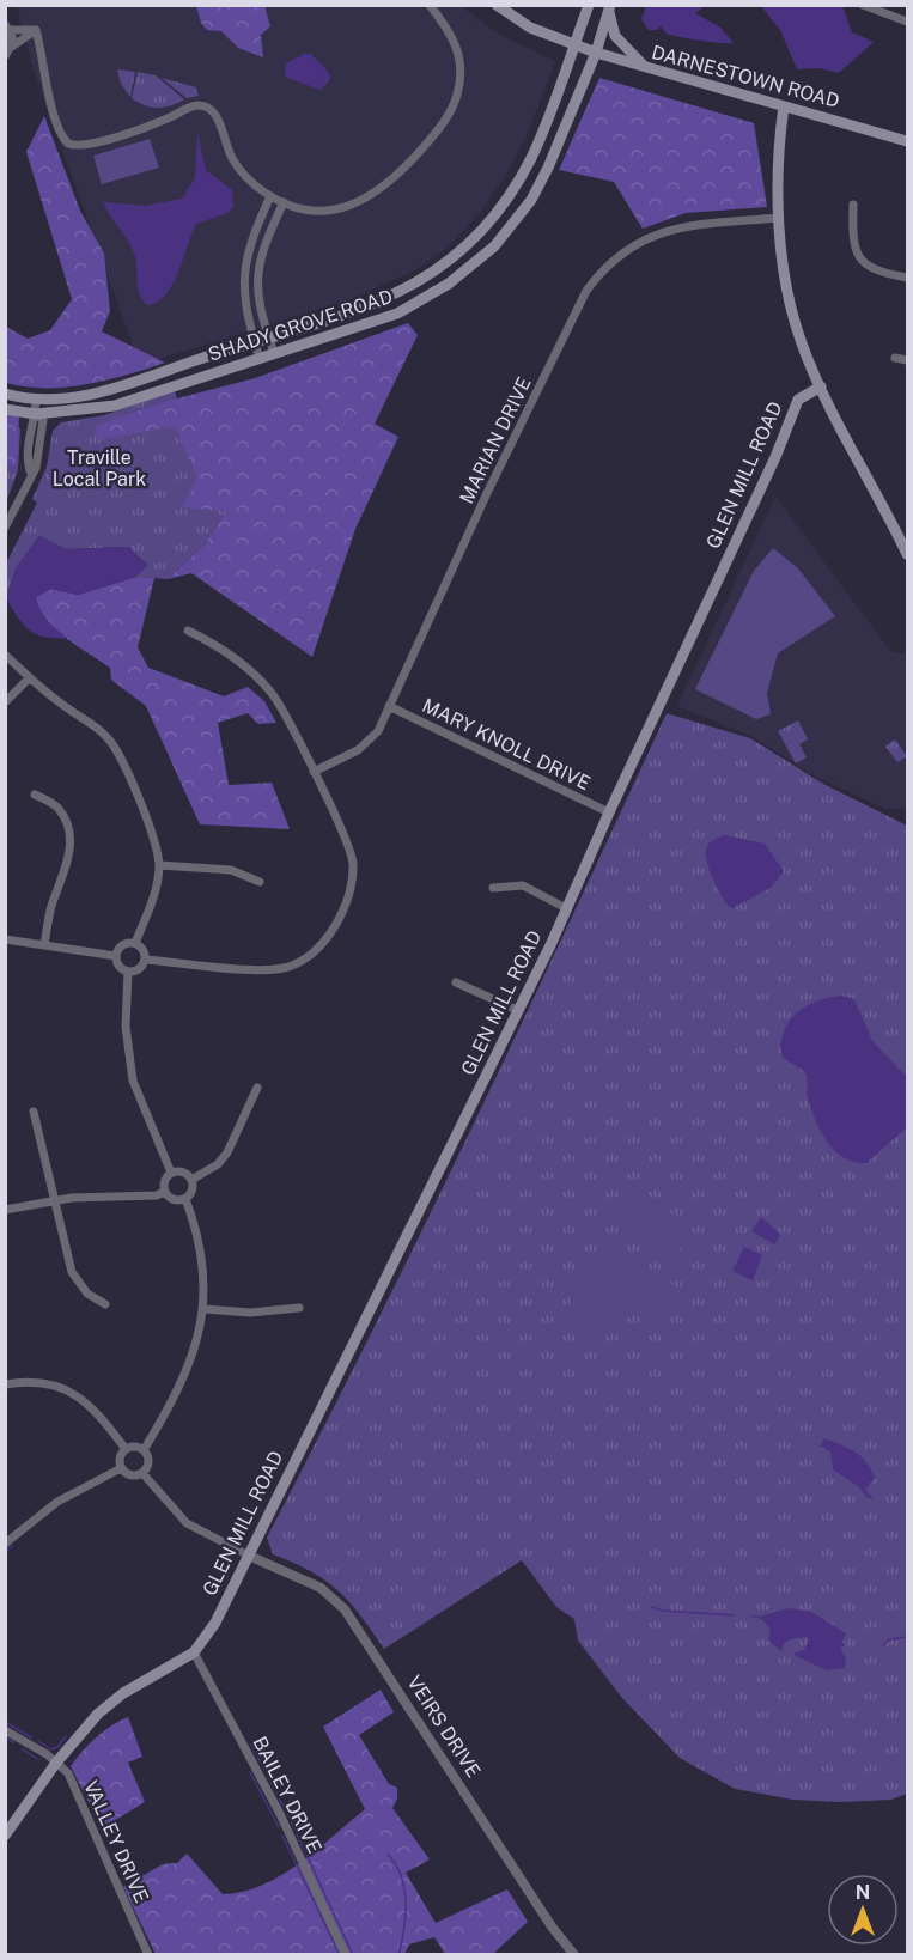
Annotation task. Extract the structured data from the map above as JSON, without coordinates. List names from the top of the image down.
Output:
{
  "streets": {
    "main road": ["DARNESTOWN ROAD", "SHADY GROVE ROAD", "GLEN MILL ROAD"],
    "street": [
      "MARIAN DRIVE",
      "MARY KNOLL DRIVE",
      "VEIRS DRIVE",
      "BAILEY DRIVE",
      "VALLEY DRIVE"
    ]
  },
  "crossings": [
    ["DARNESTOWN ROAD", "SHADY GROVE ROAD"],
    ["MARIAN DRIVE", "MARY KNOLL DRIVE"],
    ["GLEN MILL ROAD", "MARY KNOLL DRIVE"],
    ["GLEN MILL ROAD", "VEIRS DRIVE"],
    ["GLEN MILL ROAD", "BAILEY DRIVE"],
    ["GLEN MILL ROAD", "VALLEY DRIVE"]
  ],
  "parks": ["Traville Local Park"],
  "north": "top"
}
